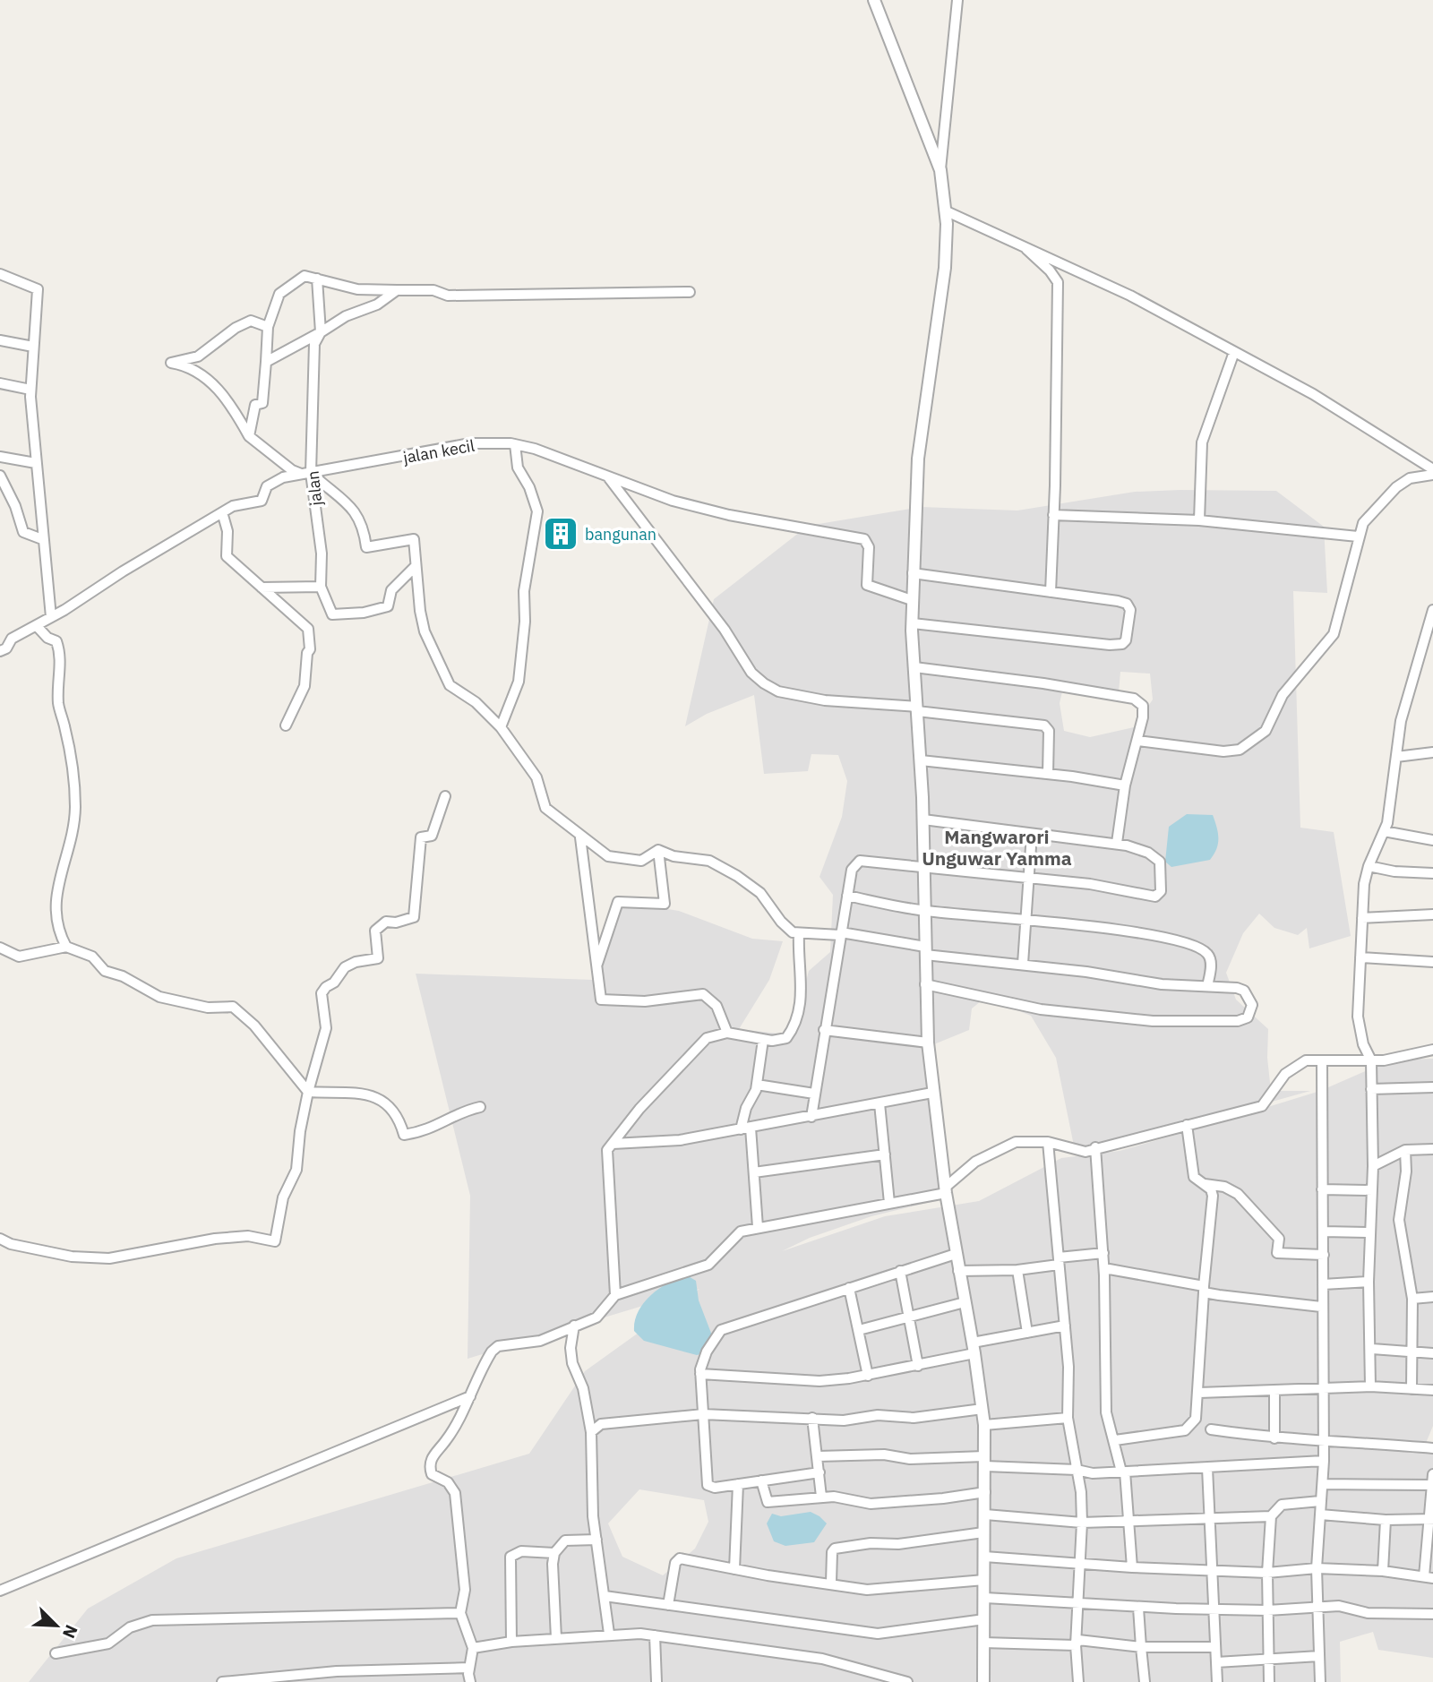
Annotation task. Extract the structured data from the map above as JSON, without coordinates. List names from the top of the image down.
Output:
{
  "streets": {
    "street": ["jalan kecil", "jalan"]
  },
  "crossings": [
    ["jalan kecil", "jalan"]
  ],
  "districts": ["Mangwarori Unguwar Yamma"],
  "places": {
    "building": ["bangunan"]
  },
  "north": "bottom right"
}
